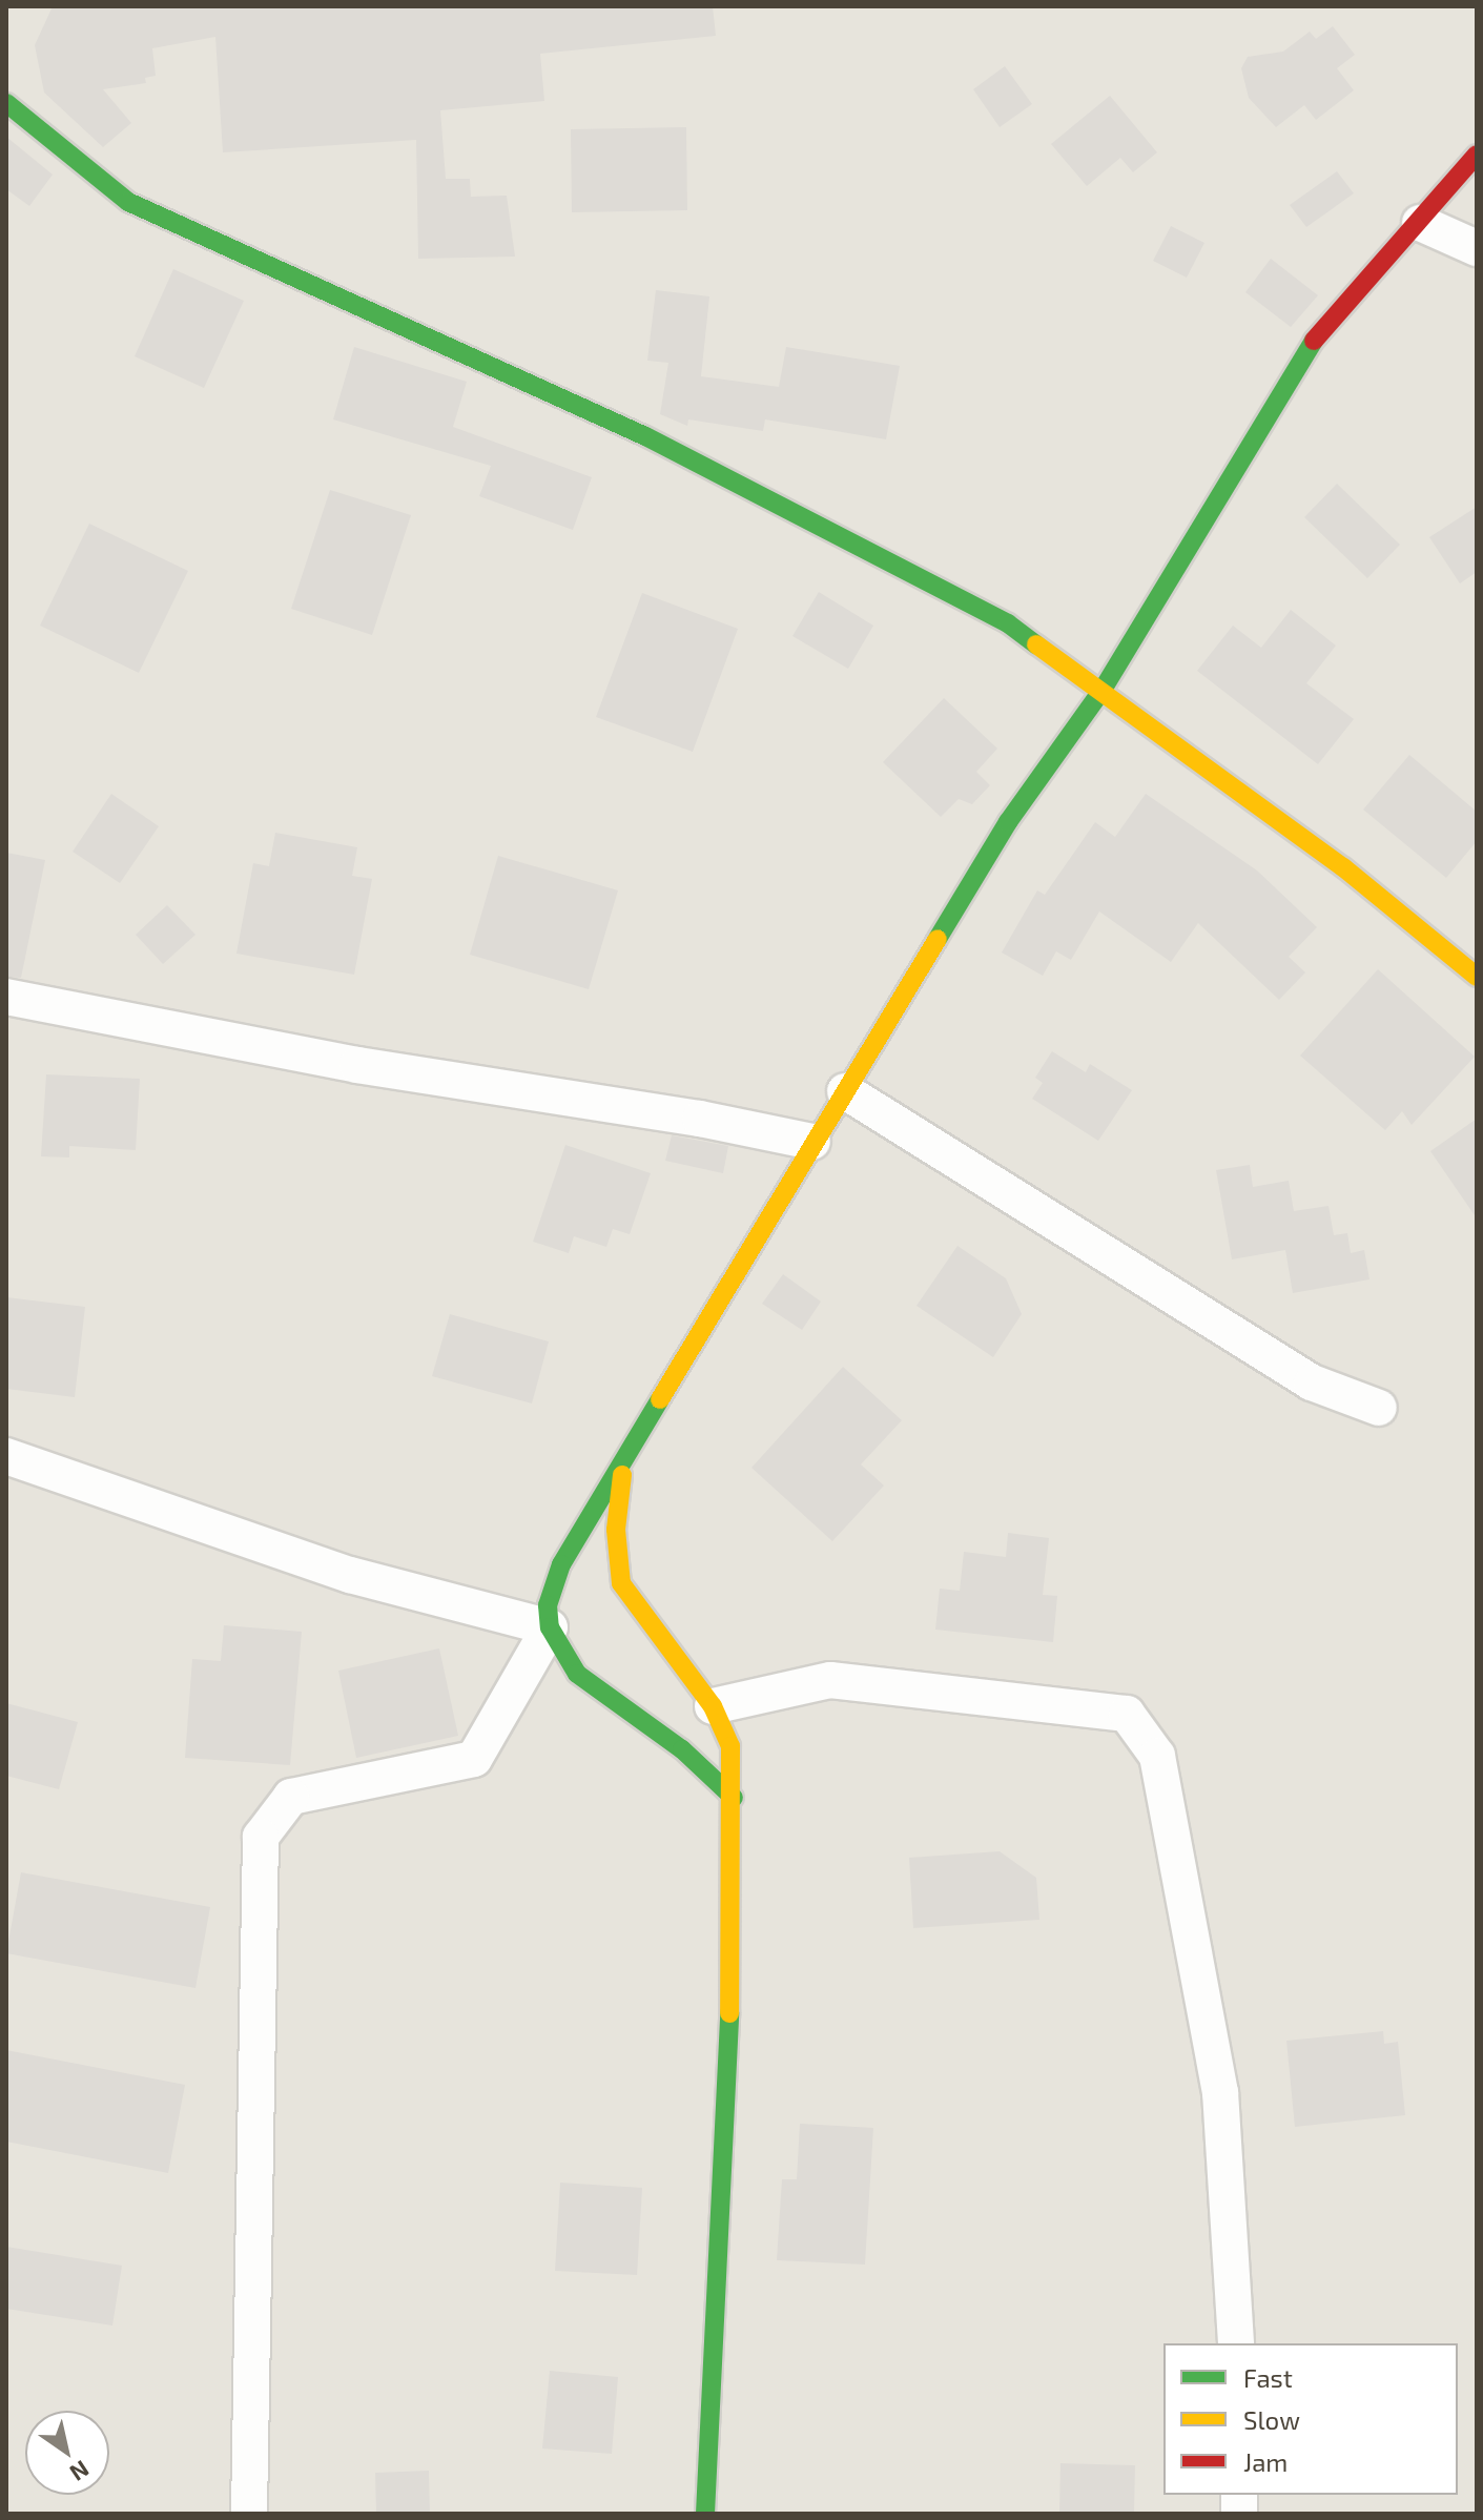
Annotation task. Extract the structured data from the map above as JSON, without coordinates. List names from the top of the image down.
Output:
{
  "legend": ["Fast", "Slow", "Jam"],
  "north": "bottom right"
}
